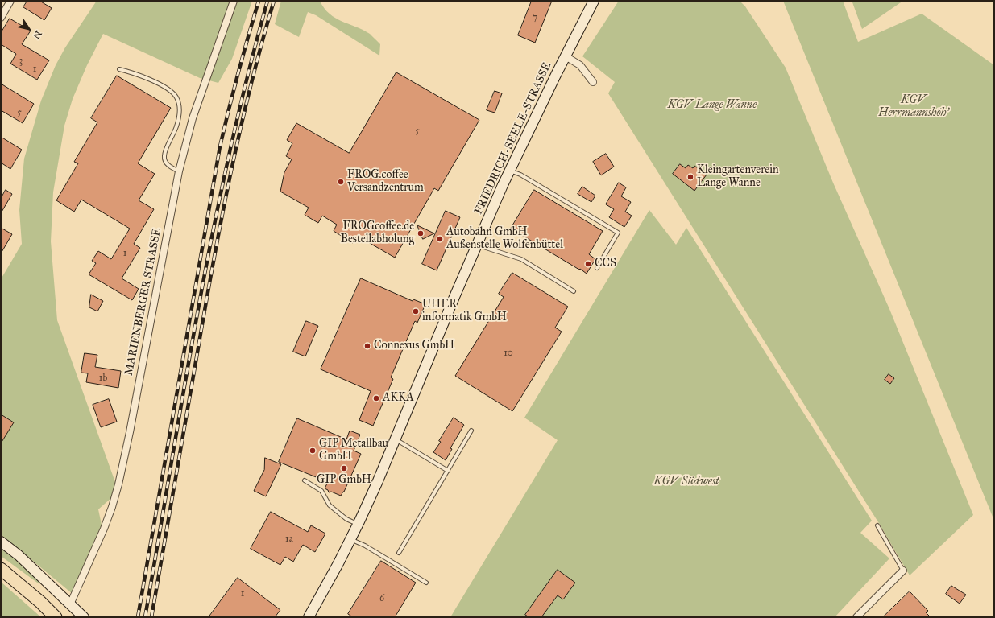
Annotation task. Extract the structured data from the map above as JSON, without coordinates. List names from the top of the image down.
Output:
{
  "streets": {
    "street": ["FRIEDRICH-SEELE-STRASSE", "MARIENBERGER STRASSE"]
  },
  "parks": ["KGV Herrmannshöh'", "KGV Lange Wanne", "KGV Südwest"],
  "places": [
    "Kleingartenverein Lange Wanne",
    "FROG.coffee Versandzentrum",
    "FROGcoffee.de Bestellabholung",
    "Autobahn GmbH Außenstelle Wolfenbüttel",
    "CCS",
    "UHER informatik GmbH",
    "Connexus GmbH",
    "AKKA",
    "GIP Metallbau GmbH",
    "GIP GmbH"
  ],
  "house_numbers": [
    "7",
    "3",
    "1",
    "5",
    "5",
    "1",
    "10",
    "1b",
    "1a",
    "1",
    "6"
  ],
  "north": "bottom right"
}
